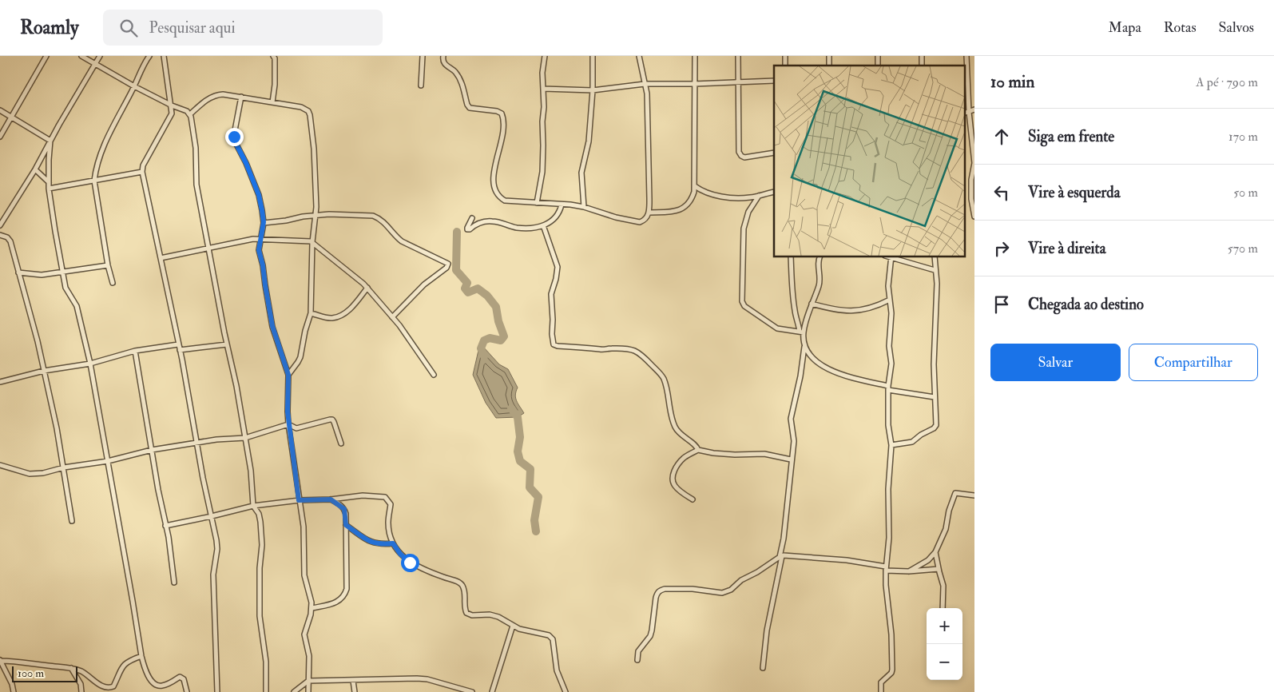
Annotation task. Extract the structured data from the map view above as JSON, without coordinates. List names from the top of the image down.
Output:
{
  "scale_bar": "100 m",
  "page": {
    "header": "Roamly",
    "search": "Pesquisar aqui",
    "nav": ["Mapa", "Rotas", "Salvos"],
    "heading": ["10 min", "A pé · 790 m"],
    "list": [
      ["Siga em frente", "170 m"],
      ["Vire à esquerda", "50 m"],
      ["Vire à direita", "570 m"],
      "Chegada ao destino"
    ],
    "buttons": ["Salvar", "Compartilhar"],
    "map_buttons": ["+", "−"],
    "scale": "100 m"
  }
}
